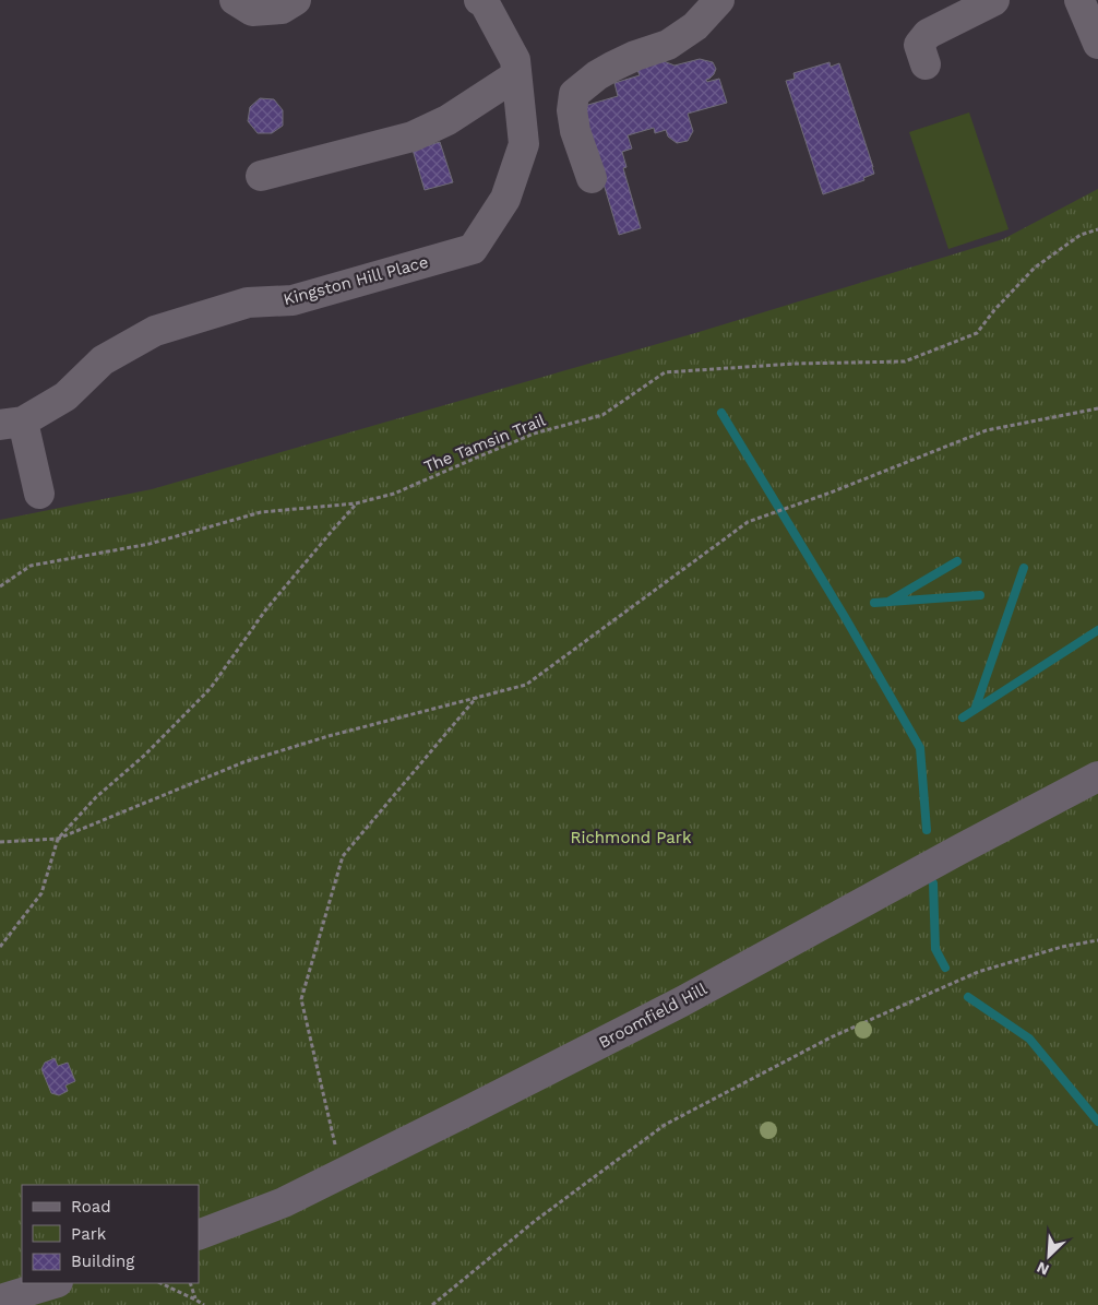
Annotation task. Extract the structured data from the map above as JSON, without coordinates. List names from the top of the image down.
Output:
{
  "streets": {
    "street": ["Kingston Hill Place", "Broomfield Hill"],
    "path": ["The Tamsin Trail"]
  },
  "parks": ["Richmond Park"],
  "legend": ["Road", "Park", "Building"],
  "north": "bottom left"
}
